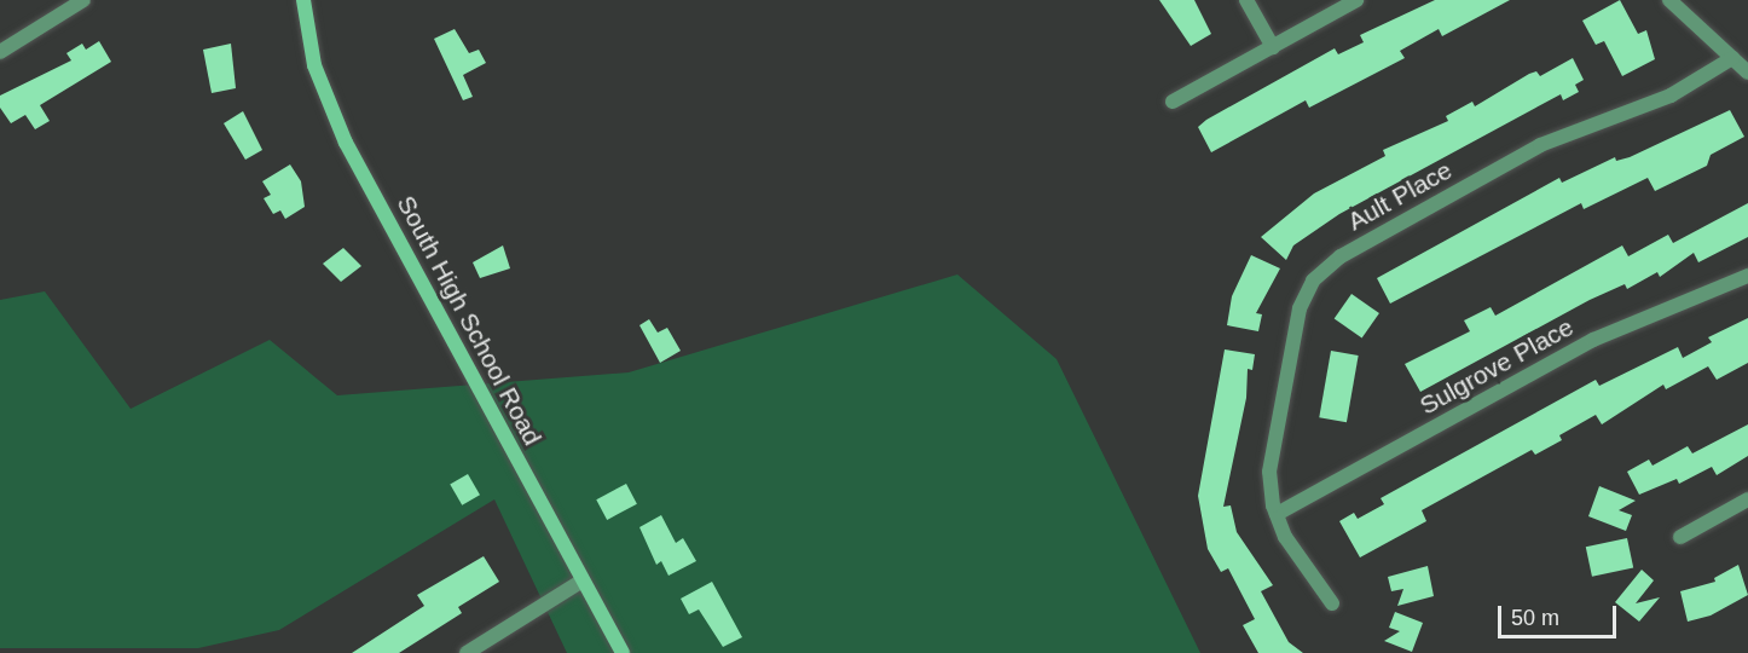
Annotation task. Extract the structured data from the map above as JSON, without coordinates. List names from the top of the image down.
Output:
{
  "streets": {
    "main road": ["South High School Road"],
    "street": ["Ault Place", "Sulgrove Place"]
  },
  "crossings": [
    ["Ault Place", "Sulgrove Place"]
  ],
  "scale_bar": "50 m"
}
